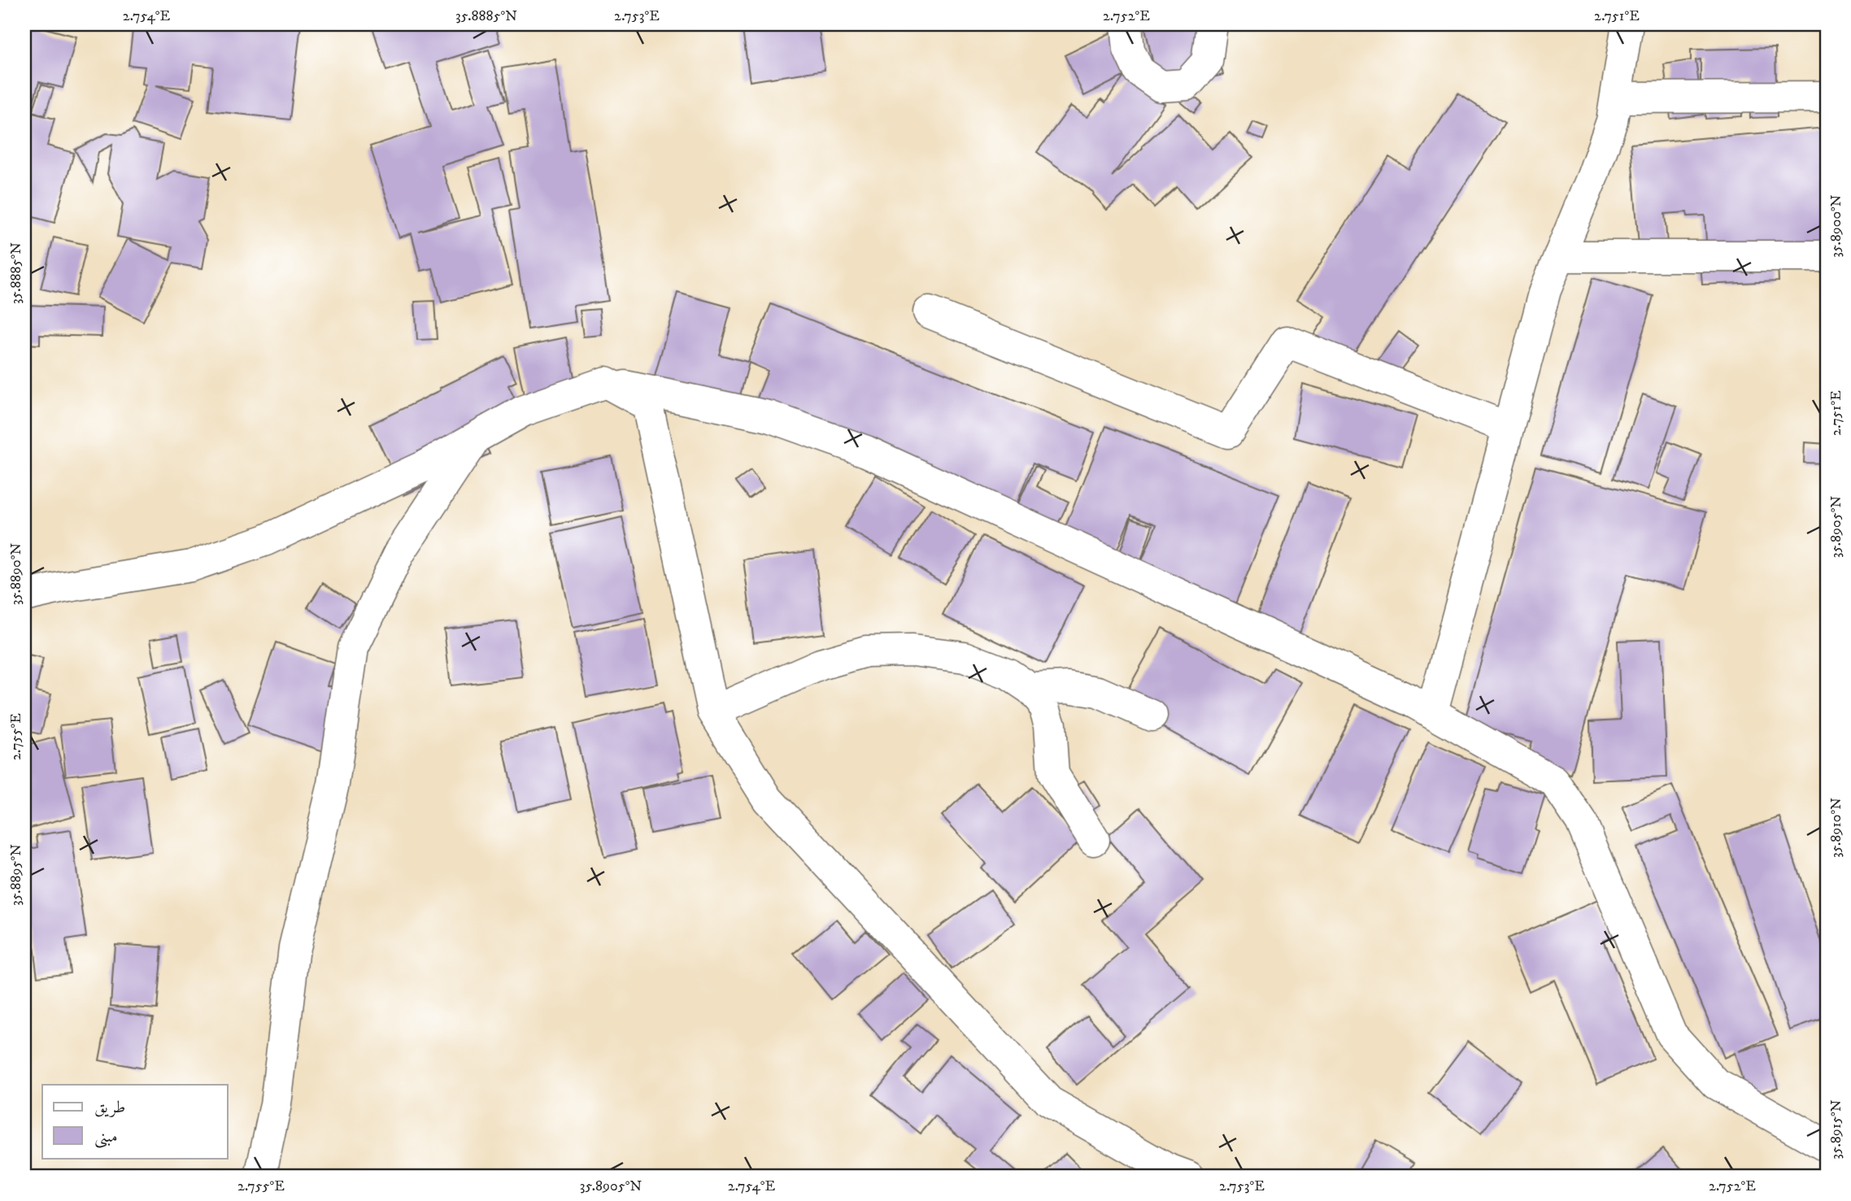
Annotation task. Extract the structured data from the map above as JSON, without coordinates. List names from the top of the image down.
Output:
{
  "legend": ["طريق", "مبنى"],
  "coordinates": [
    "2.754°E",
    "35.8885°N",
    "2.753°E",
    "2.752°E",
    "2.751°E",
    "35.8900°N",
    "35.8905°N",
    "35.8890°N",
    "2.755°E",
    "35.8910°N",
    "35.8895°N",
    "35.8915°N"
  ]
}
